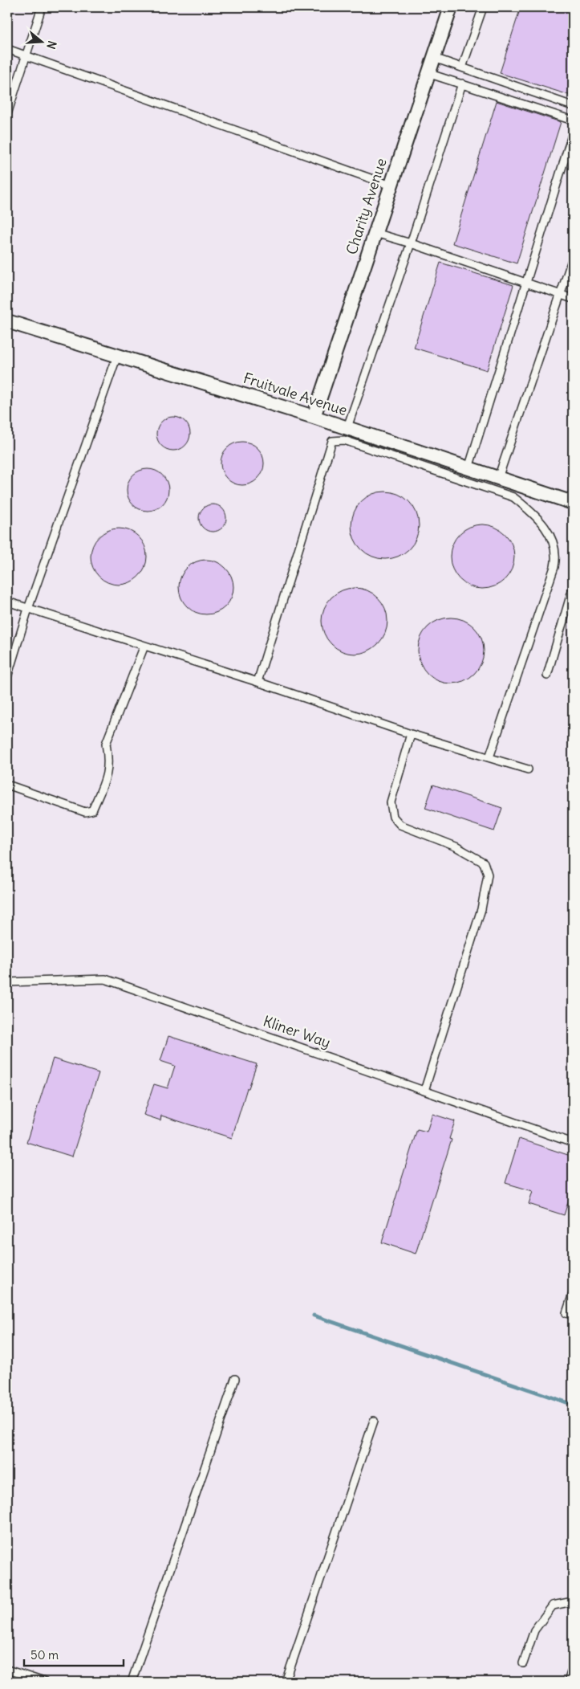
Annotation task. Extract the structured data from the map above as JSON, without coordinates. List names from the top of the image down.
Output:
{
  "streets": {
    "street": ["Charity Avenue", "Fruitvale Avenue"],
    "lane": ["Kliner Way"]
  },
  "crossings": [
    ["Charity Avenue", "Fruitvale Avenue"]
  ],
  "scale_bar": "50 m",
  "north": "right"
}
